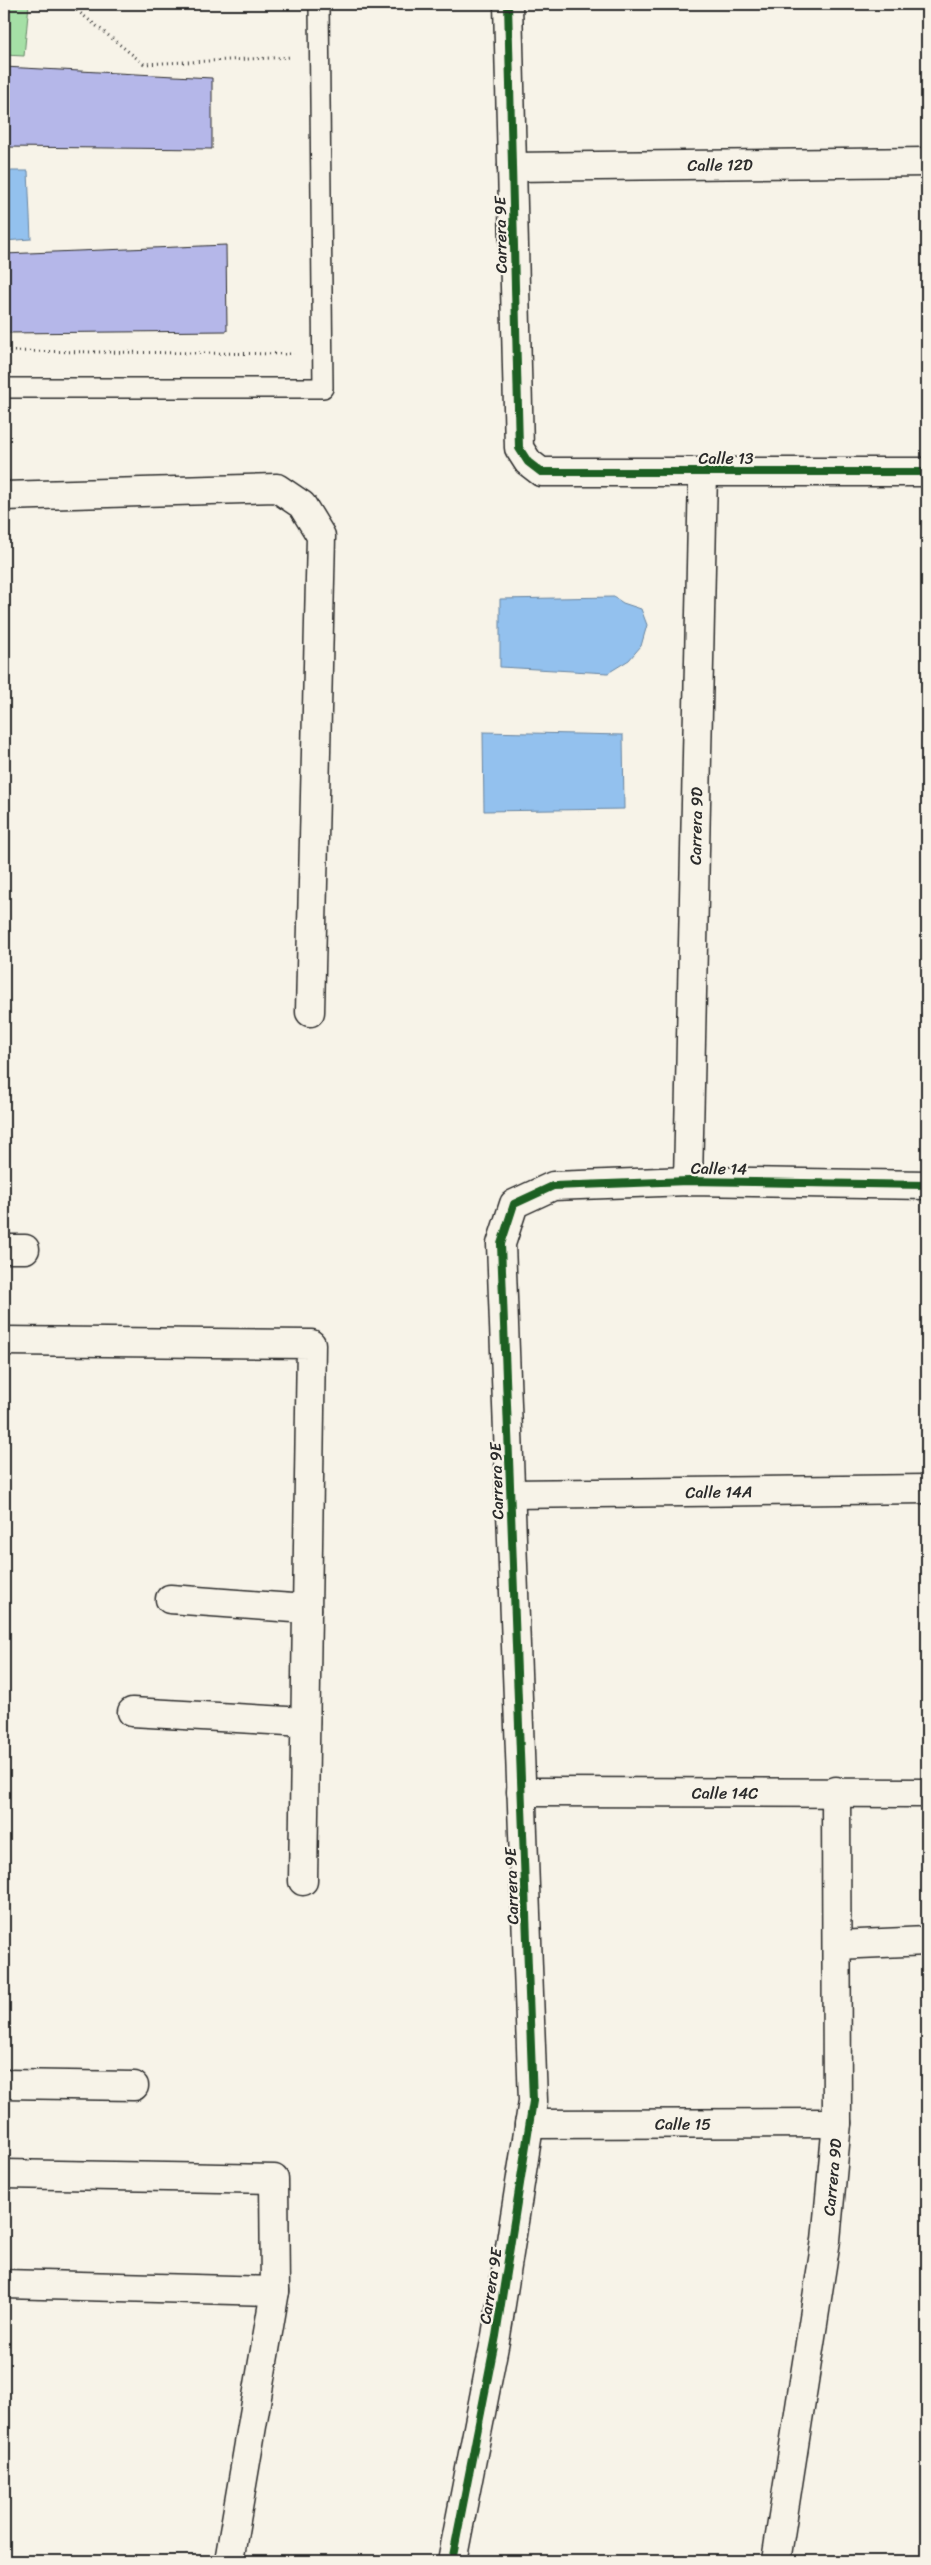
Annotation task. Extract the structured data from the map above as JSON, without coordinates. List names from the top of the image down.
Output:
{
  "streets": {
    "street": [
      "Calle 12D",
      "Carrera 9E",
      "Calle 13",
      "Carrera 9D",
      "Calle 14",
      "Calle 14A",
      "Calle 14C",
      "Calle 15"
    ]
  },
  "crossings": [
    ["Calle 12D", "Carrera 9E"],
    ["Carrera 9E", "Calle 13"],
    ["Carrera 9E", "Calle 14"],
    ["Carrera 9E", "Calle 14A"],
    ["Carrera 9E", "Calle 14C"],
    ["Carrera 9E", "Calle 15"],
    ["Calle 13", "Carrera 9D"],
    ["Carrera 9D", "Calle 14"],
    ["Carrera 9D", "Calle 14C"],
    ["Carrera 9D", "Calle 15"]
  ]
}
